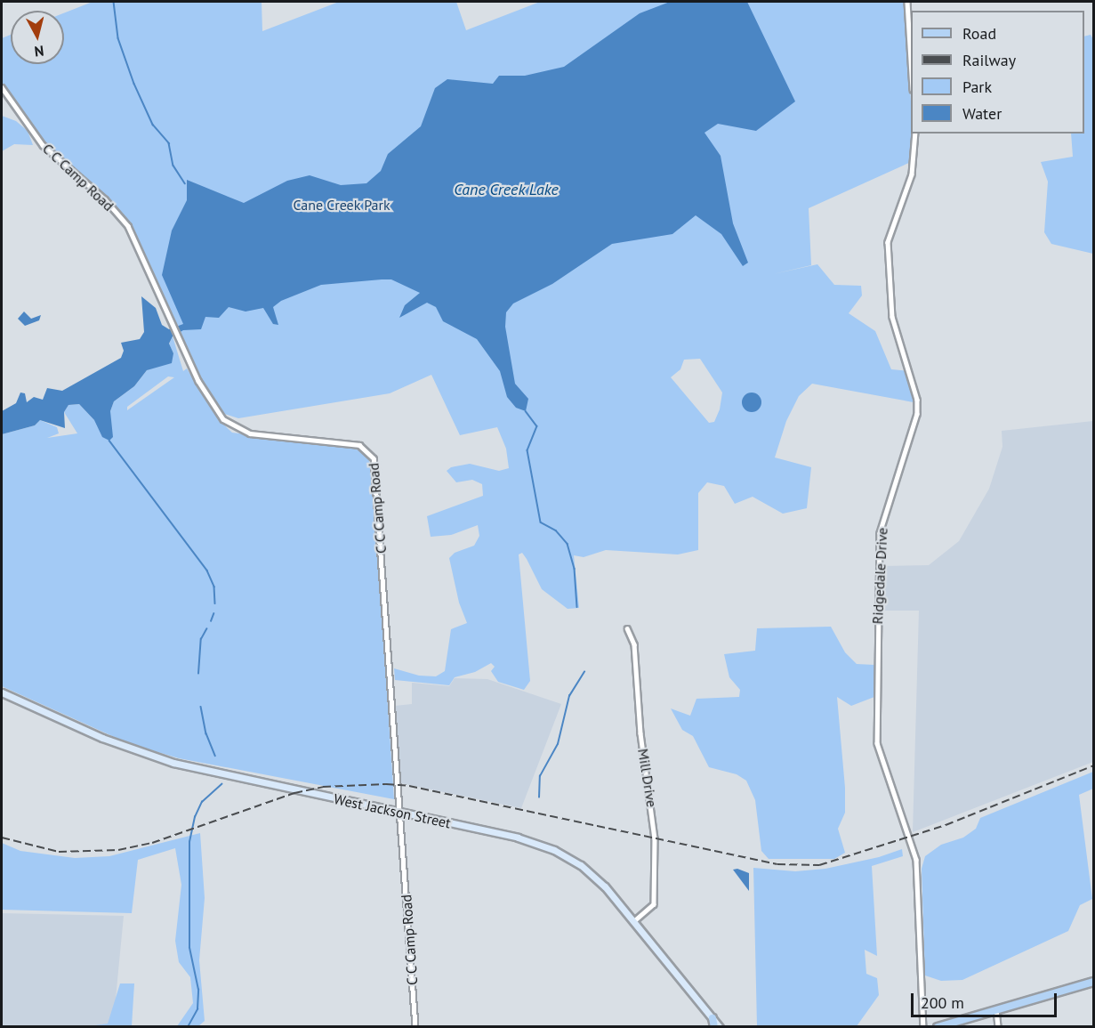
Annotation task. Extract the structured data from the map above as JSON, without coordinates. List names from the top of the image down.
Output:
{
  "streets": {
    "street": [
      "C C Camp Road",
      "Ridgedale Drive",
      "Mill Drive",
      "West Jackson Street"
    ]
  },
  "crossings": [
    ["C C Camp Road", "West Jackson Street"],
    ["Mill Drive", "West Jackson Street"]
  ],
  "water": ["Cane Creek Lake"],
  "parks": ["Cane Creek Park"],
  "legend": [
    "Road",
    "Railway",
    "Park",
    "Water"
  ],
  "scale_bar": "200 m",
  "north": "bottom"
}
